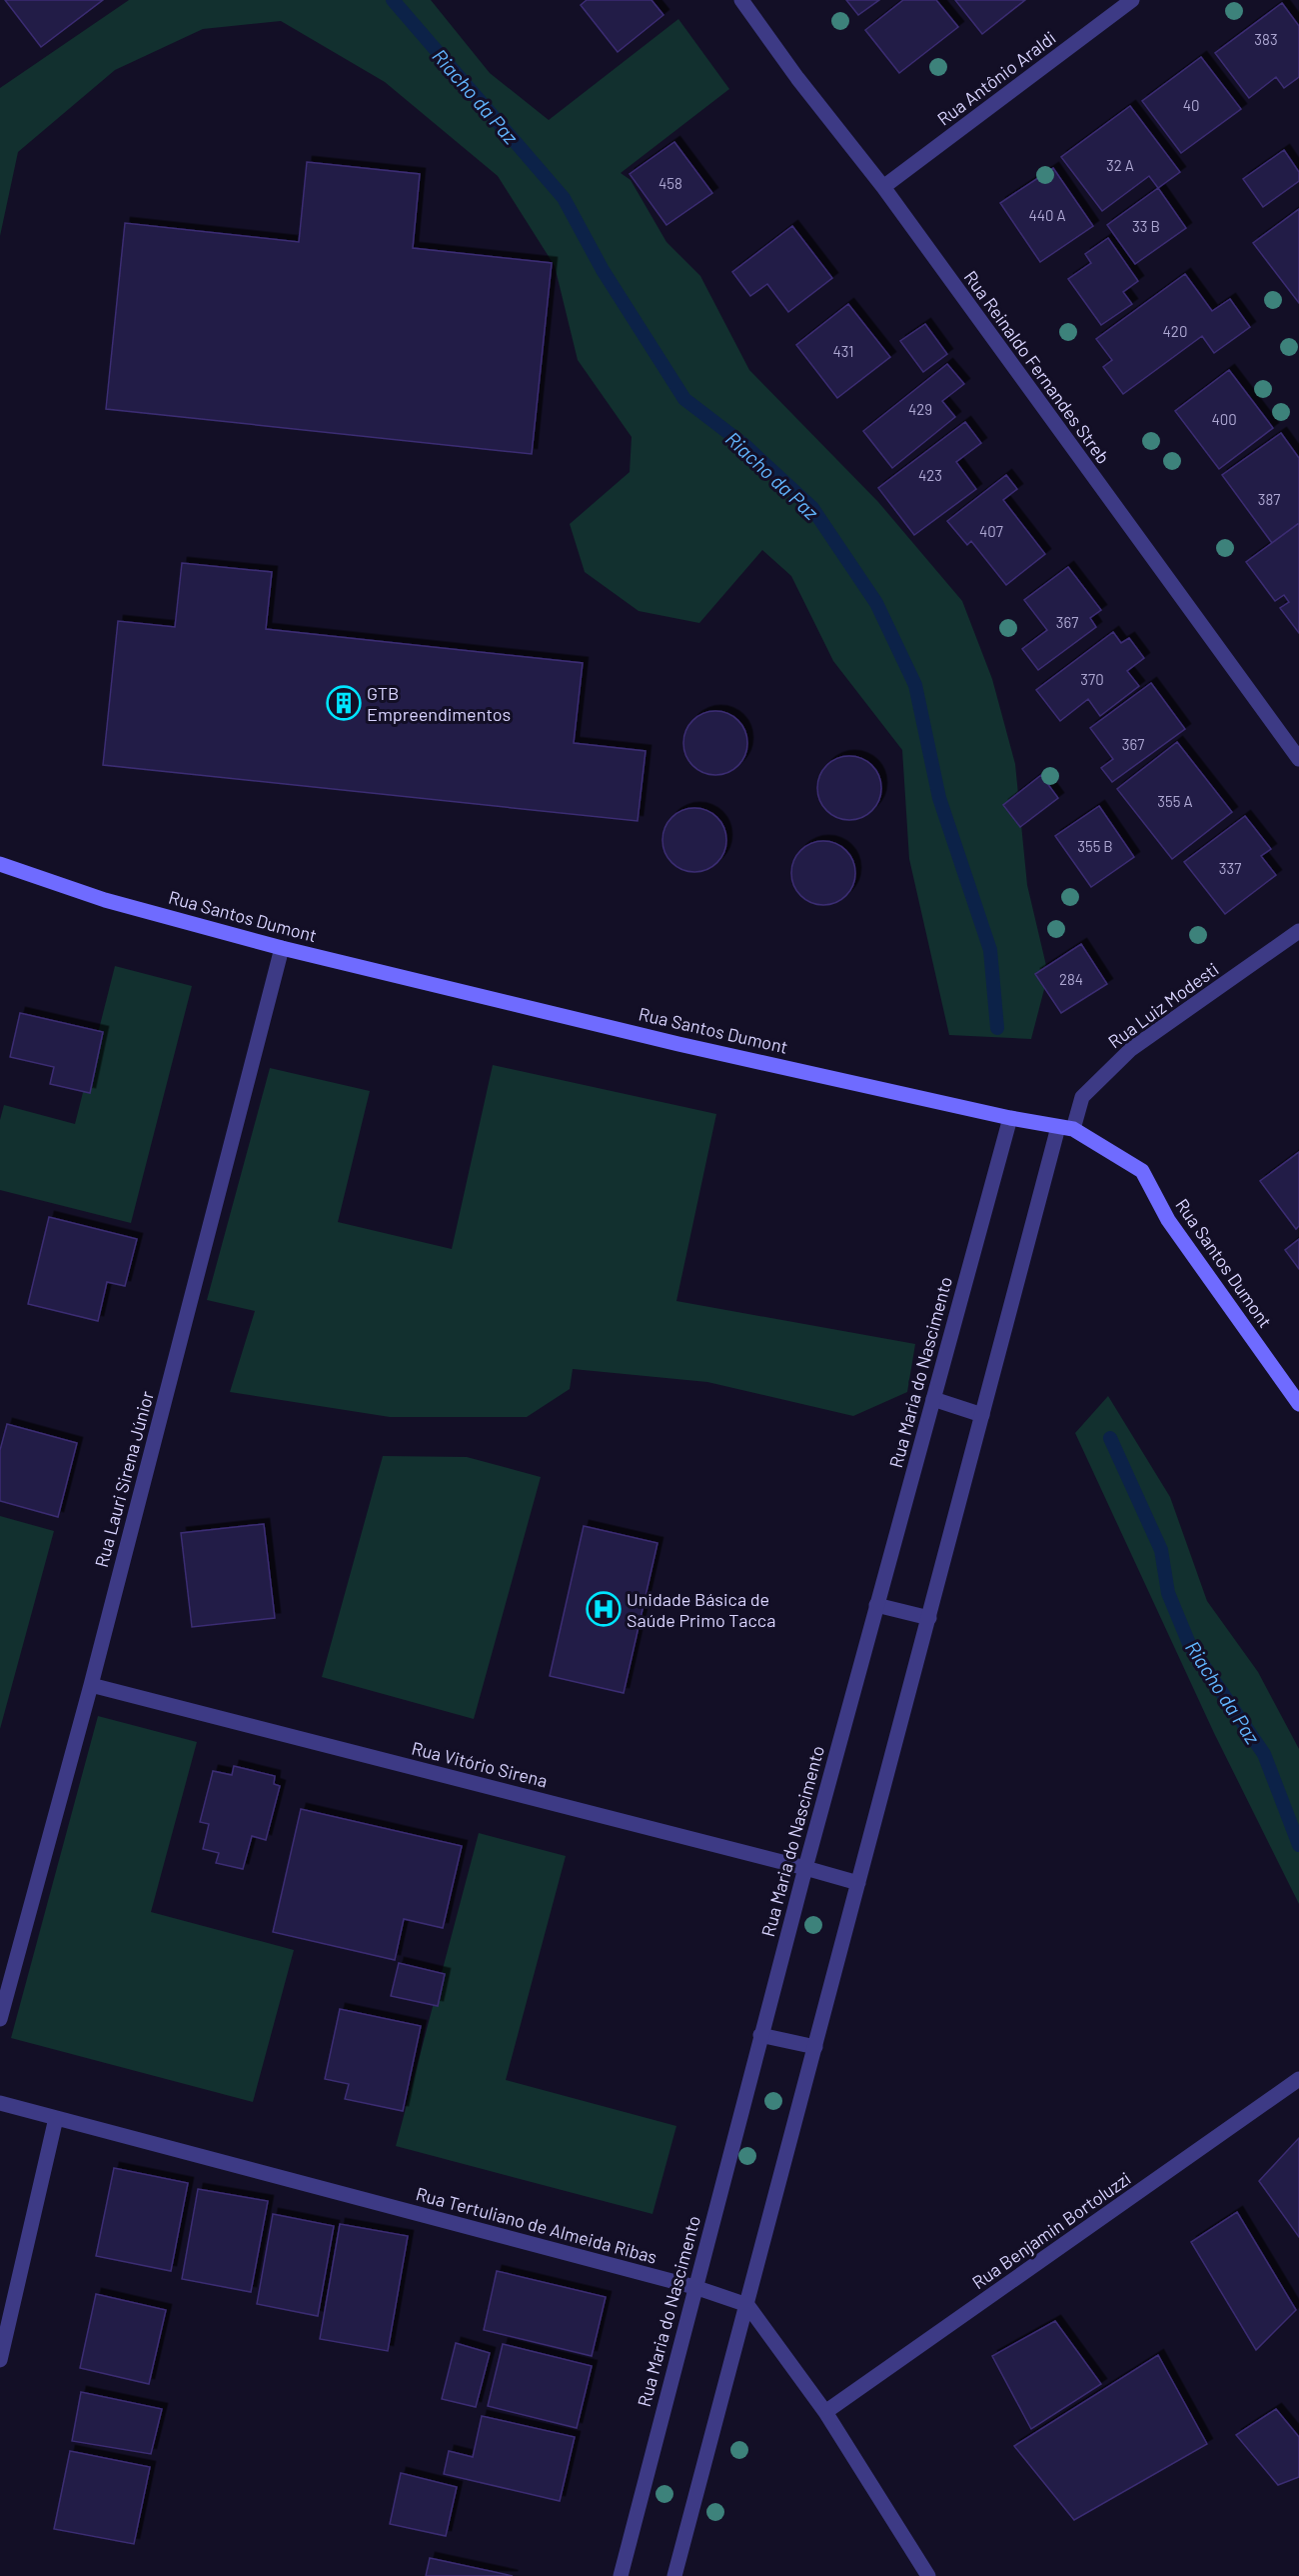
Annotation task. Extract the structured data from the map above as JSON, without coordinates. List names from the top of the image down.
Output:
{
  "streets": {
    "main road": ["Rua Santos Dumont"],
    "street": [
      "Rua Antônio Araldi",
      "Rua Reinaldo Fernandes Streb",
      "Rua Luiz Modesti",
      "Rua Maria do Nascimento",
      "Rua Lauri Sirena Júnior",
      "Rua Vitório Sirena",
      "Rua Tertuliano de Almeida Ribas",
      "Rua Benjamin Bortoluzzi"
    ]
  },
  "crossings": [
    ["Rua Antônio Araldi", "Rua Reinaldo Fernandes Streb"],
    ["Rua Santos Dumont", "Rua Luiz Modesti"],
    ["Rua Santos Dumont", "Rua Maria do Nascimento"],
    ["Rua Santos Dumont", "Rua Lauri Sirena Júnior"],
    ["Rua Maria do Nascimento", "Rua Vitório Sirena"],
    ["Rua Maria do Nascimento", "Rua Tertuliano de Almeida Ribas"],
    ["Rua Lauri Sirena Júnior", "Rua Vitório Sirena"]
  ],
  "water": ["Riacho da Paz"],
  "places": {
    "building": ["GTB Empreendimentos"],
    "hospital": ["Unidade Básica de Saúde Primo Tacca"]
  },
  "house_numbers": [
    "383",
    "40",
    "32 A",
    "458",
    "440 A",
    "33 B",
    "420",
    "431",
    "429",
    "400",
    "423",
    "387",
    "407",
    "367",
    "370",
    "367",
    "355 A",
    "355 B",
    "337",
    "284"
  ]
}
